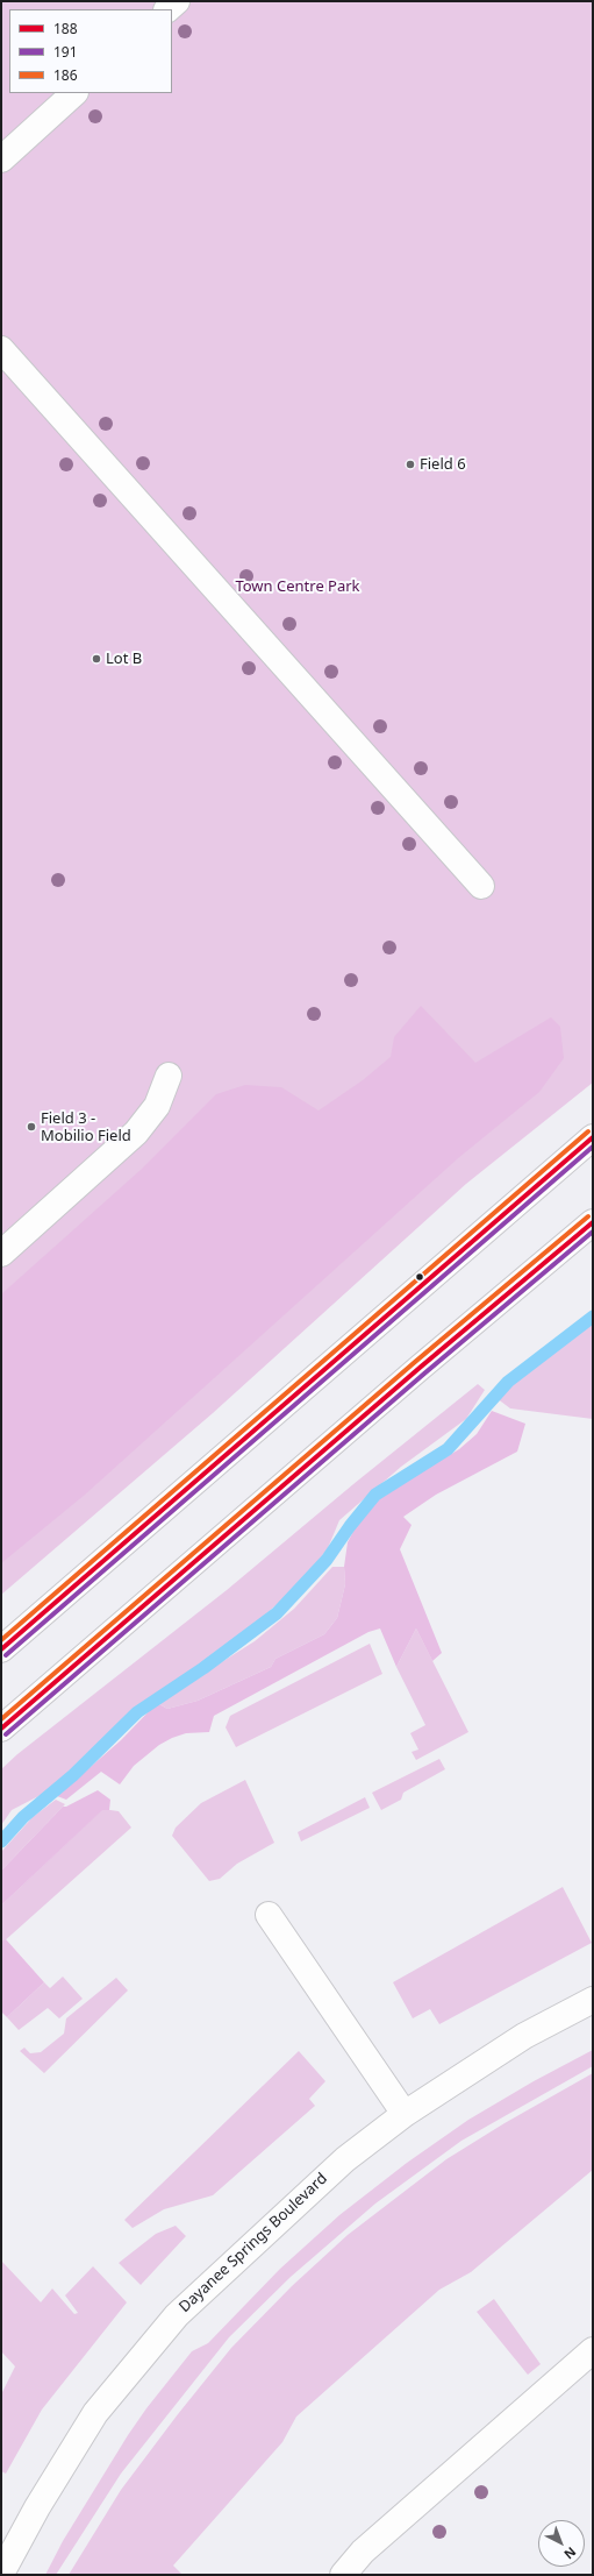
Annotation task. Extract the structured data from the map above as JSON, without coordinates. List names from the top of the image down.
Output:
{
  "streets": {
    "street": ["Dayanee Springs Boulevard"]
  },
  "parks": ["Town Centre Park"],
  "places": ["Field 6", "Lot B", "Field 3 - Mobilio Field"],
  "lines": ["transit line 186", "transit line 188", "transit line 191"],
  "legend": ["188", "191", "186"],
  "north": "bottom right"
}
